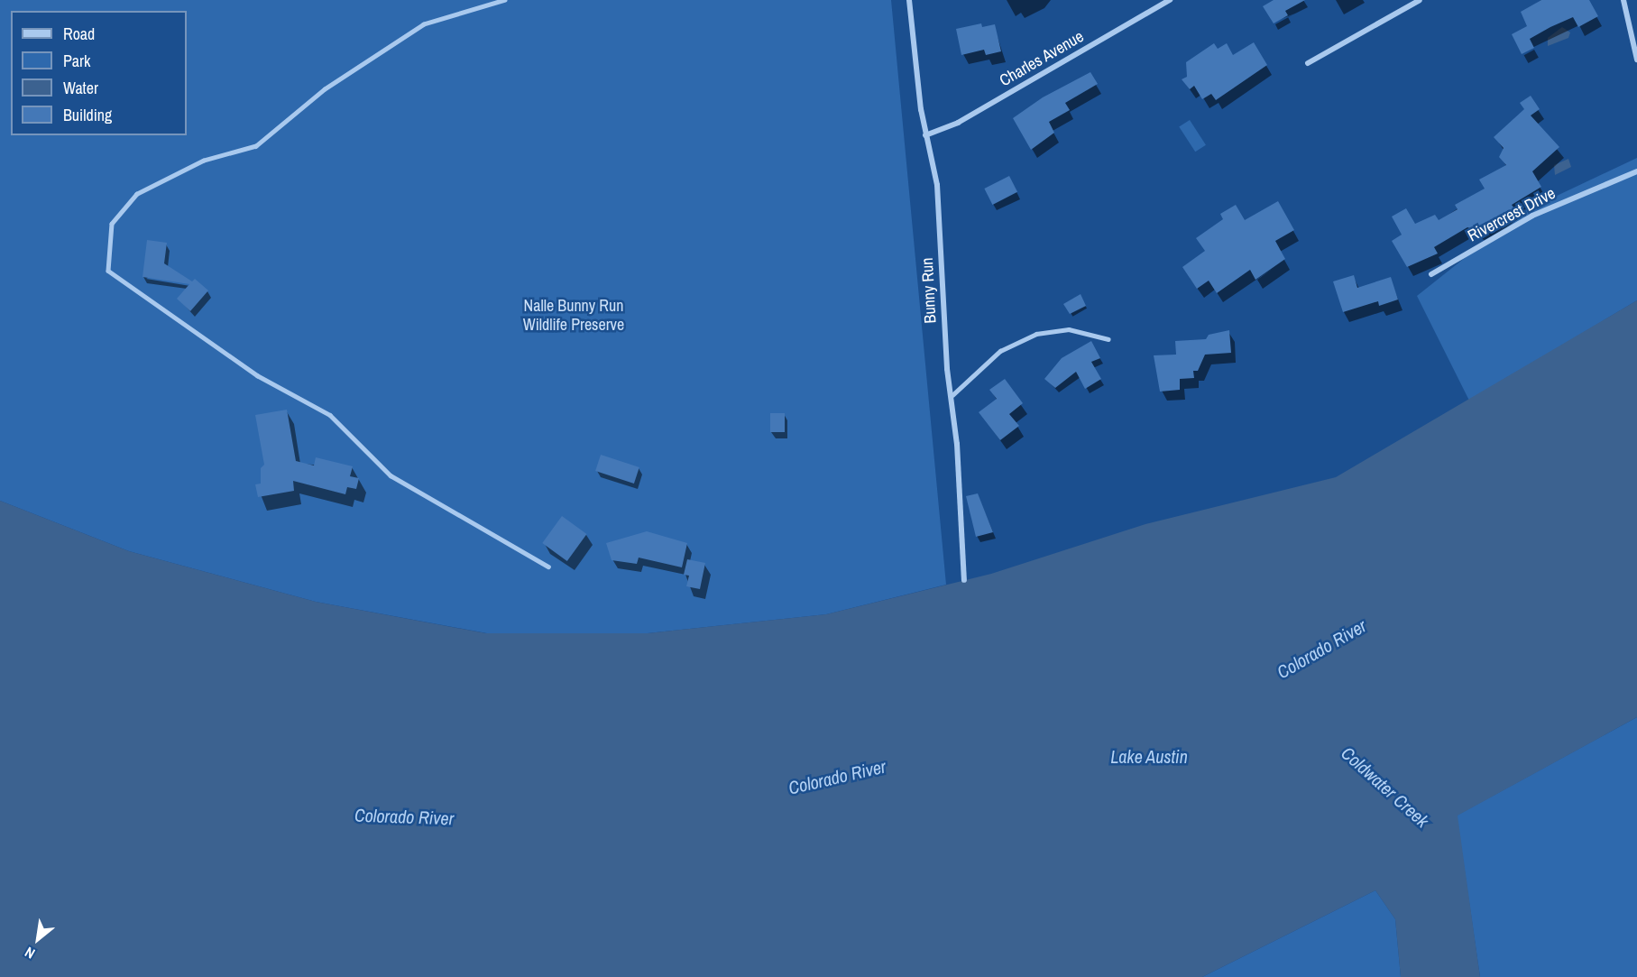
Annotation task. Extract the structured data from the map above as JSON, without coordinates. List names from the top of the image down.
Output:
{
  "streets": {
    "street": ["Charles Avenue", "Rivercrest Drive", "Bunny Run"]
  },
  "crossings": [
    ["Charles Avenue", "Bunny Run"]
  ],
  "water": ["Colorado River", "Lake Austin", "Coldwater Creek"],
  "parks": ["Nalle Bunny Run Wildlife Preserve"],
  "legend": [
    "Road",
    "Park",
    "Water",
    "Building"
  ],
  "north": "bottom left"
}
